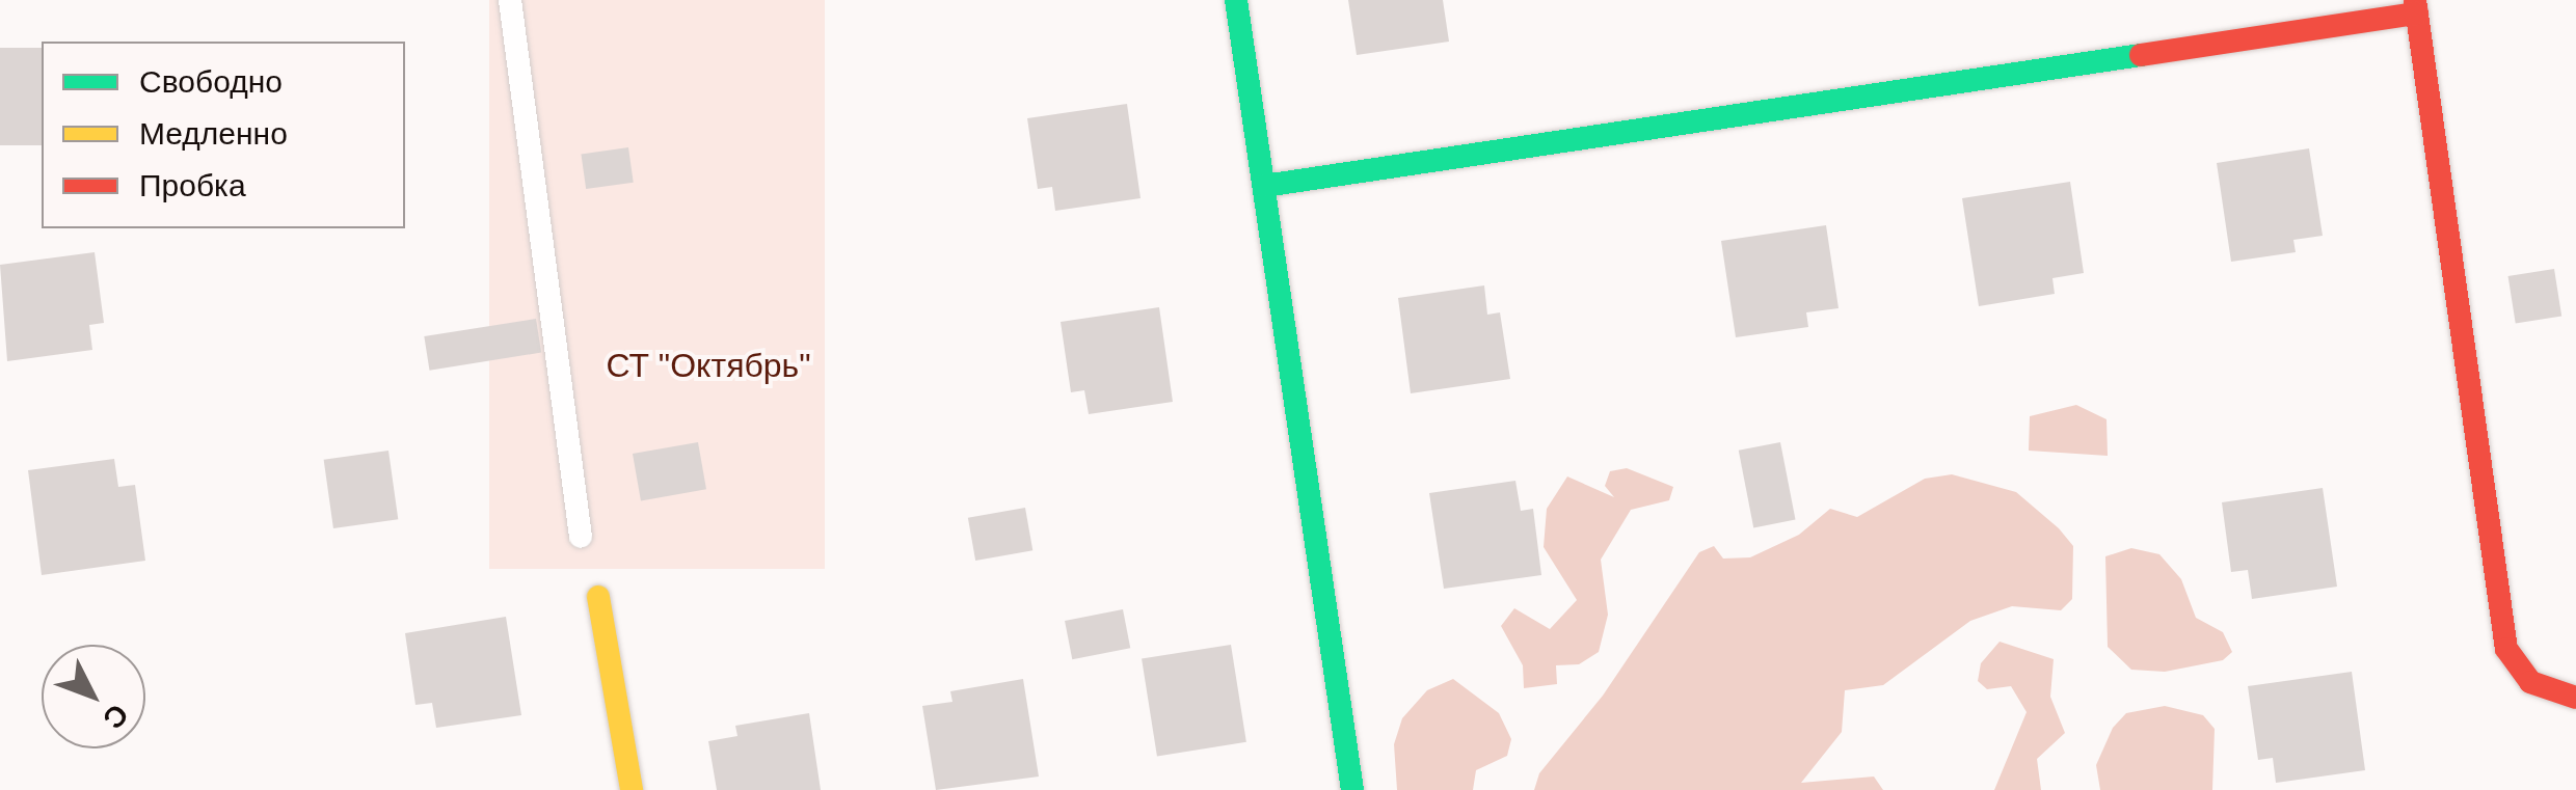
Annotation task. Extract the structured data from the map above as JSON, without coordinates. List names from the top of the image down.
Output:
{
  "parks": ["СТ \"Октябрь\""],
  "legend": ["Свободно", "Медленно", "Пробка"],
  "north": "bottom right"
}
